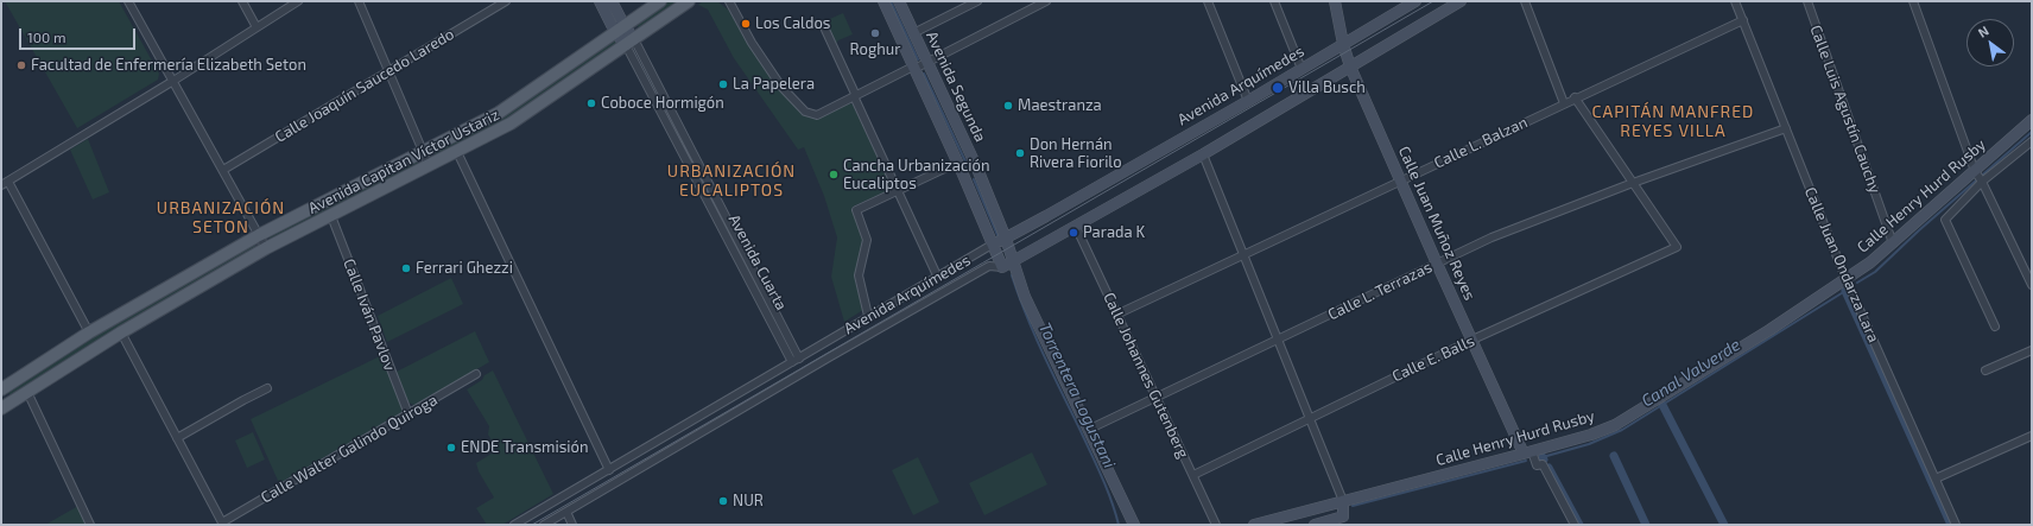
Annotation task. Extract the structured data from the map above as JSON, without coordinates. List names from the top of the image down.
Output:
{
  "streets": {
    "main road": ["Avenida Capitan Víctor Ustariz"],
    "street": [
      "Calle Joaquín Saucedo Laredo",
      "Avenida Arquímedes",
      "Avenida Segunda",
      "Calle Luis Agustín Cauchy",
      "Calle L. Balzan",
      "Calle Henry Hurd Rusby",
      "Calle Juan Muñoz Reyes",
      "Avenida Cuarta",
      "Calle Juan Ondarza Lara",
      "Calle L. Terrazas",
      "Calle Iván Pavlov",
      "Calle E. Balls",
      "Calle Johannes Gutenberg",
      "Calle Walter Galindo Quiroga"
    ]
  },
  "crossings": [
    ["Avenida Arquímedes", "Avenida Segunda"],
    ["Avenida Arquímedes", "Calle Juan Muñoz Reyes"],
    ["Avenida Arquímedes", "Avenida Cuarta"],
    ["Avenida Arquímedes", "Calle Johannes Gutenberg"],
    ["Avenida Segunda", "Calle L. Terrazas"],
    ["Calle Luis Agustín Cauchy", "Calle Henry Hurd Rusby"],
    ["Calle L. Balzan", "Calle Juan Muñoz Reyes"],
    ["Calle L. Balzan", "Calle Juan Ondarza Lara"],
    ["Calle L. Balzan", "Calle Johannes Gutenberg"],
    ["Avenida Capitan Víctor Ustariz", "Avenida Cuarta"],
    ["Avenida Capitan Víctor Ustariz", "Calle Iván Pavlov"],
    ["Calle Henry Hurd Rusby", "Calle Juan Muñoz Reyes"],
    ["Calle Henry Hurd Rusby", "Calle Juan Ondarza Lara"],
    ["Calle Juan Muñoz Reyes", "Calle L. Terrazas"],
    ["Calle Juan Muñoz Reyes", "Calle E. Balls"],
    ["Calle Juan Ondarza Lara", "Calle L. Terrazas"],
    ["Calle L. Terrazas", "Calle E. Balls"],
    ["Calle L. Terrazas", "Calle Johannes Gutenberg"],
    ["Calle Iván Pavlov", "Calle Walter Galindo Quiroga"],
    ["Calle E. Balls", "Calle Johannes Gutenberg"]
  ],
  "districts": ["CAPITÁN MANFRED REYES VILLA", "URBANIZACIÓN EUCALIPTOS", "URBANIZACIÓN SETON"],
  "water": ["Canal Valverde", "Torrentera Logustani"],
  "places": [
    "Los Caldos",
    "Roghur",
    "Facultad de Enfermería Elizabeth Seton",
    "La Papelera",
    "Villa Busch",
    "Coboce Hormigón",
    "Maestranza",
    "Don Hernán Rivera Fiorilo",
    "Cancha Urbanización Eucaliptos",
    "Parada K",
    "Ferrari Ghezzi",
    "ENDE Transmisión",
    "NUR"
  ],
  "scale_bar": "100 m",
  "north": "top left"
}
